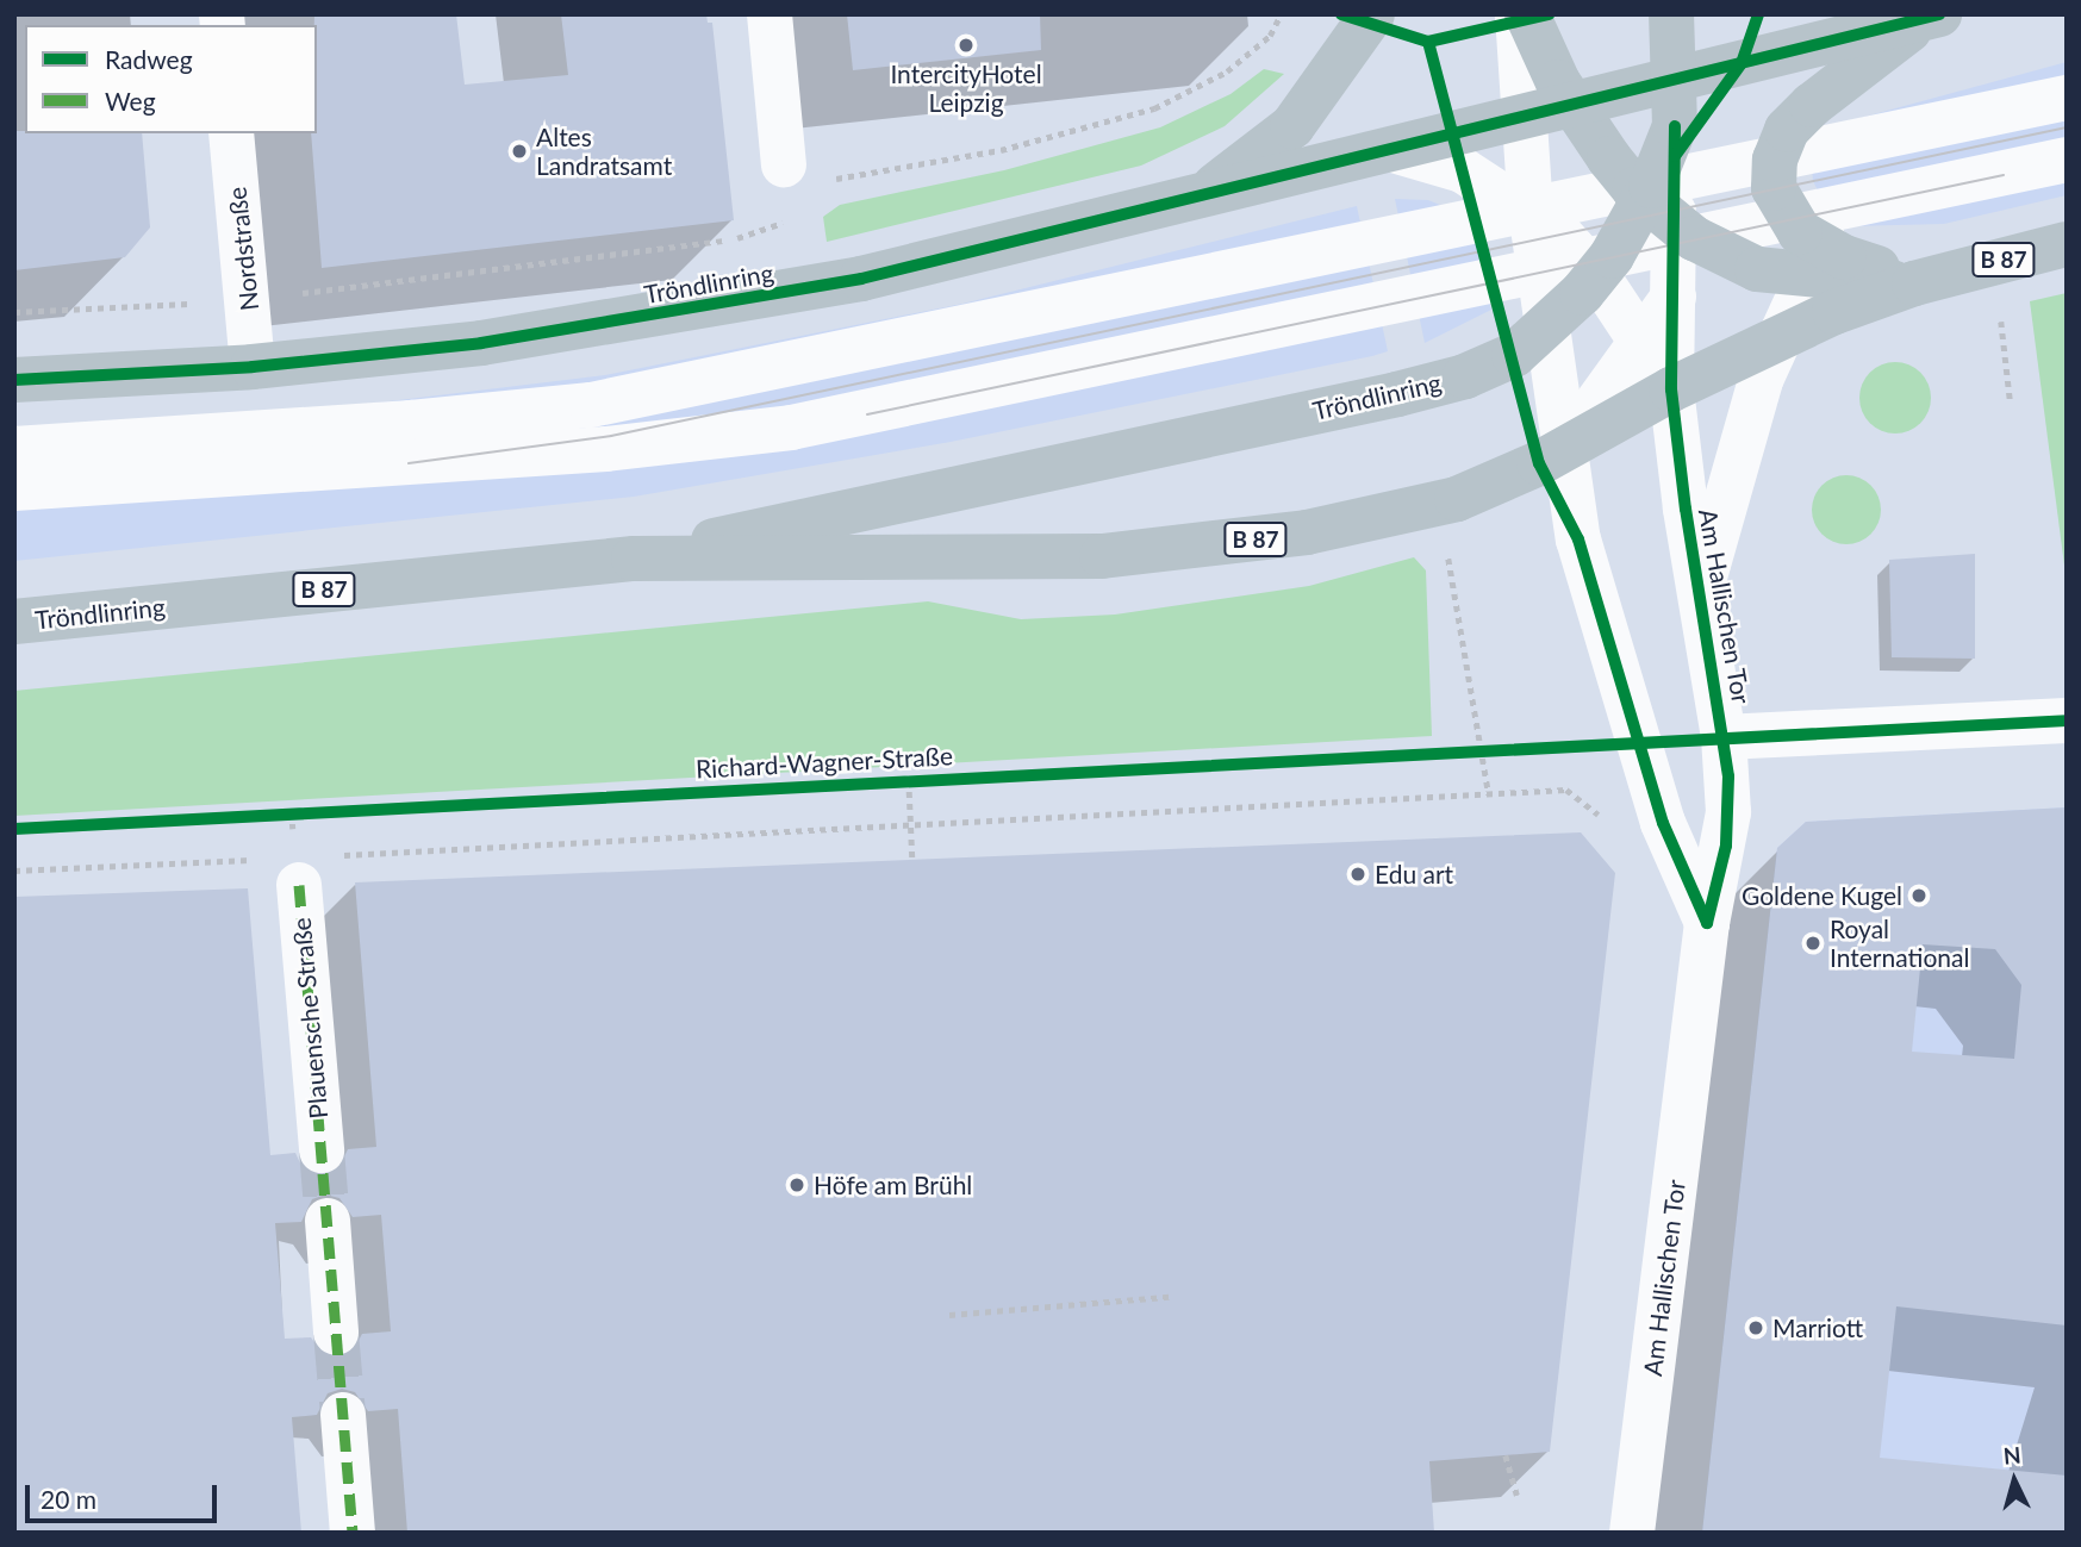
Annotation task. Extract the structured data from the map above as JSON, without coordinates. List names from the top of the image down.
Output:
{
  "streets": {
    "main road": ["B 87", "Tröndlinring"],
    "street": ["Nordstraße", "Am Hallischen Tor", "Plauensche Straße"],
    "cycle path": ["Richard-Wagner-Straße"]
  },
  "crossings": [
    ["Nordstraße", "Tröndlinring"],
    ["B 87", "Tröndlinring"],
    ["B 87", "Am Hallischen Tor"]
  ],
  "places": [
    "IntercityHotel Leipzig",
    "Altes Landratsamt",
    "Edu art",
    "Goldene Kugel",
    "Royal International",
    "Höfe am Brühl",
    "Marriott"
  ],
  "legend": ["Radweg", "Weg"],
  "scale_bar": "20 m",
  "north": "top"
}
